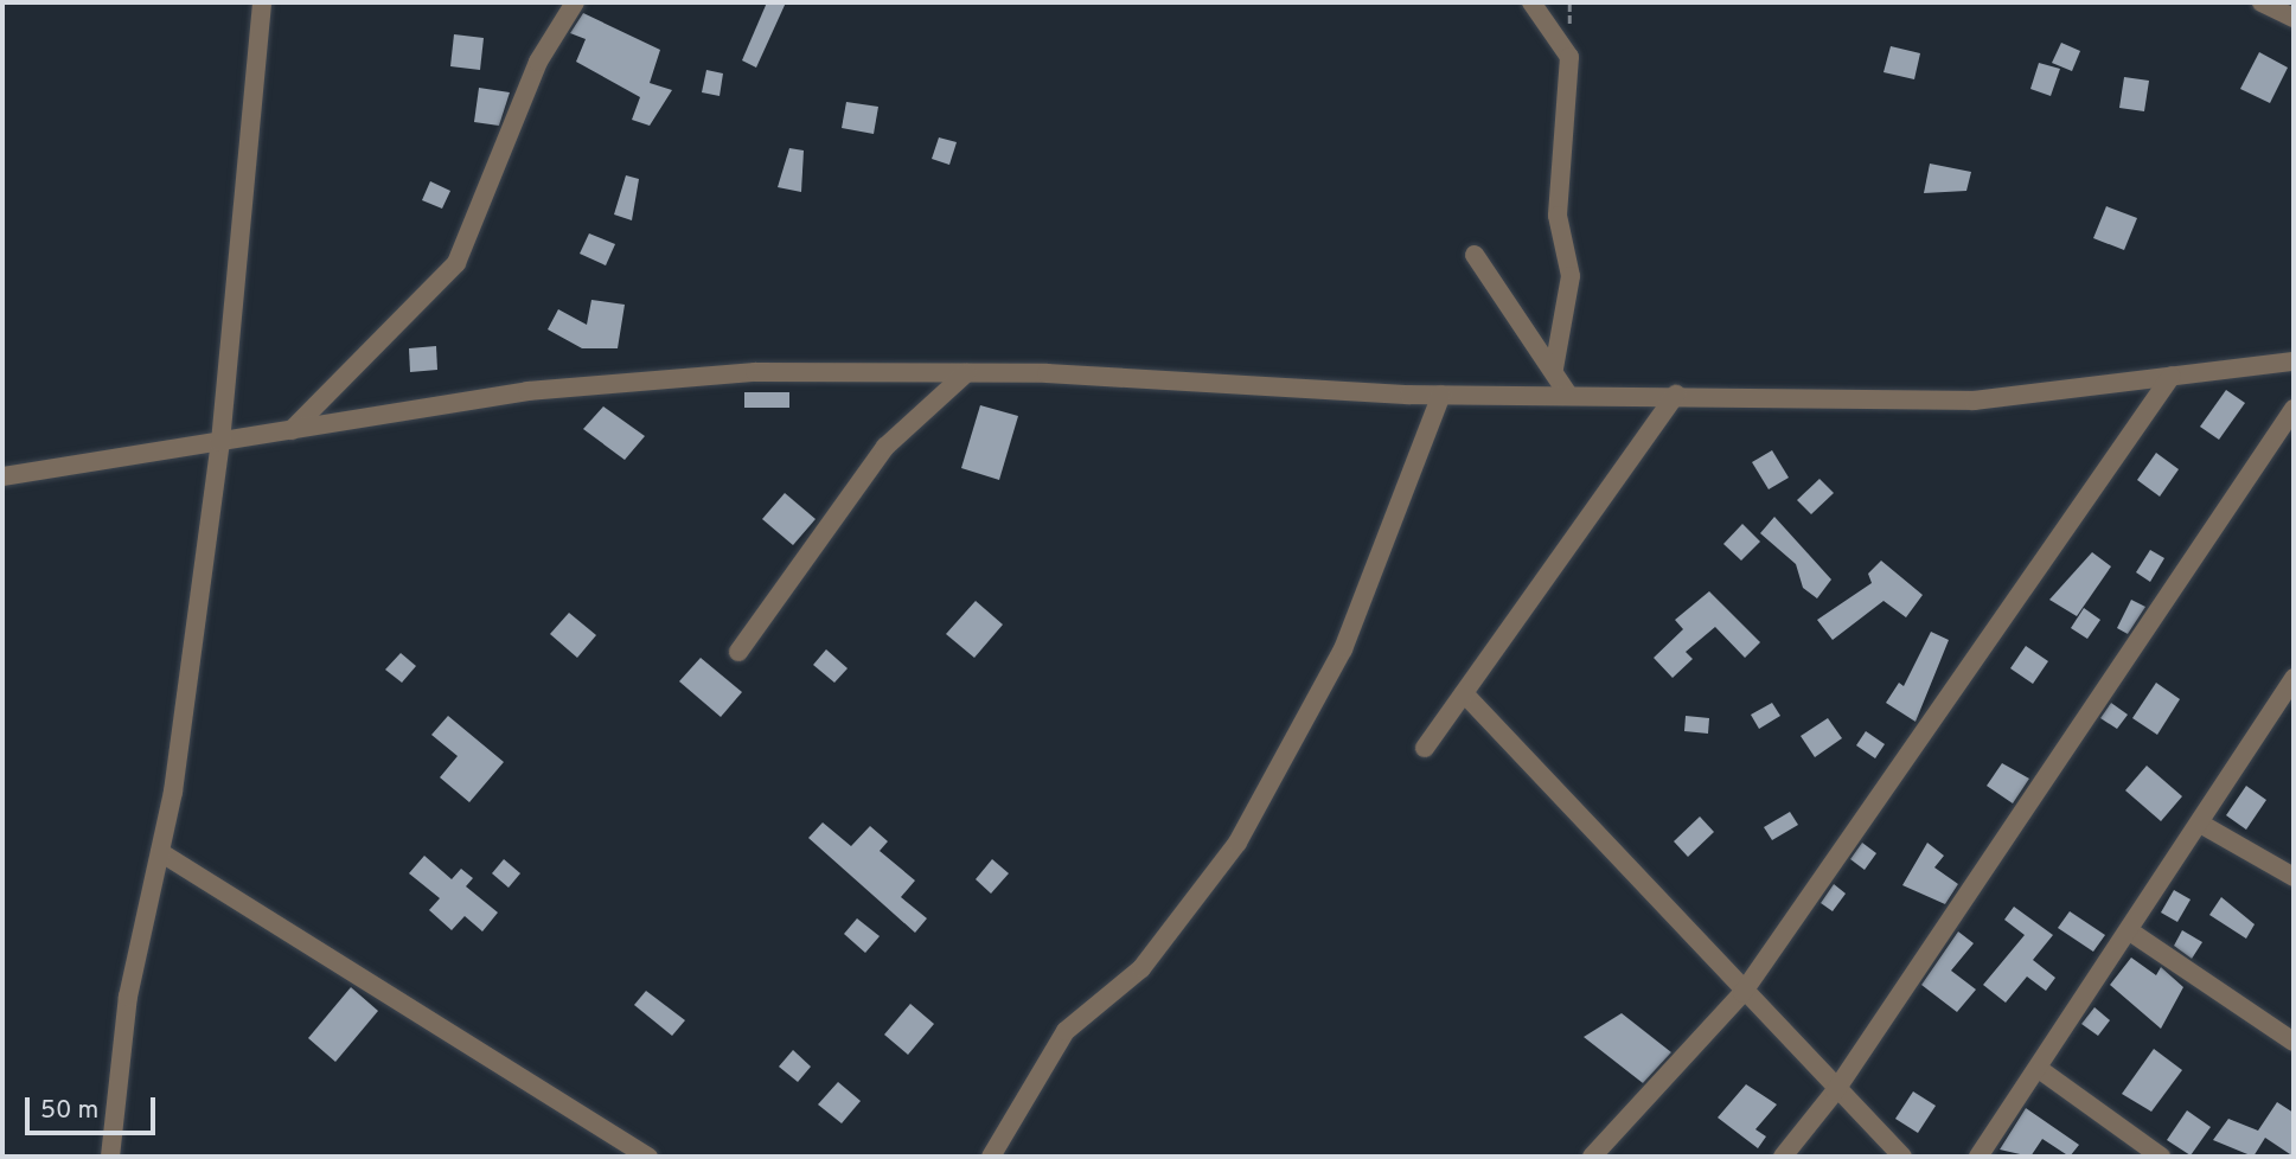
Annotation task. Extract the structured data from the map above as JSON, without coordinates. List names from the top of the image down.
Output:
{
  "scale_bar": "50 m"
}
